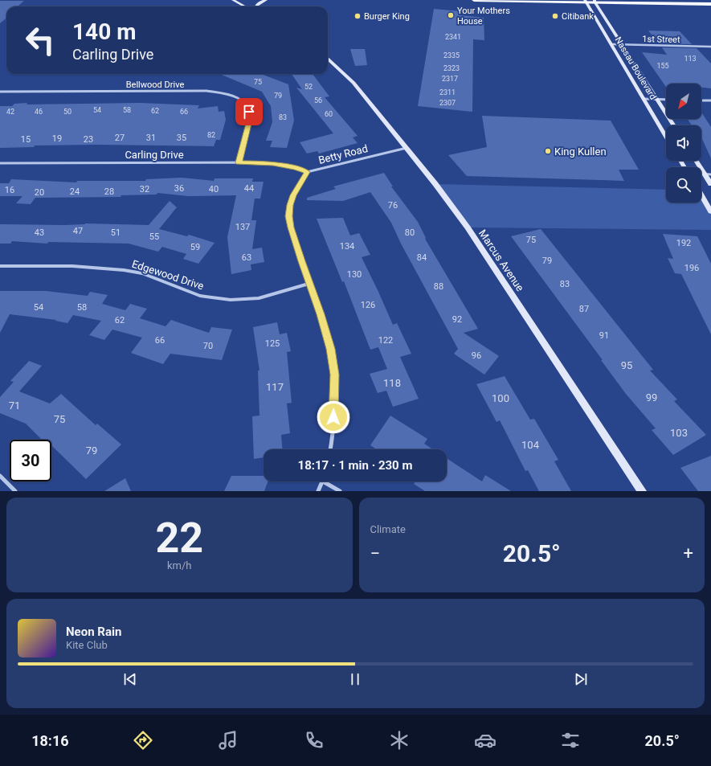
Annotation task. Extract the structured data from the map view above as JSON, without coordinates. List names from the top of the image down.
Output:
{
  "streets": {
    "main road": ["Nassau Boulevard", "Marcus Avenue"],
    "street": [
      "1st Street",
      "Bellwood Drive",
      "Carling Drive",
      "Betty Road",
      "Edgewood Drive"
    ]
  },
  "crossings": [
    ["1st Street", "Nassau Boulevard"],
    ["Bellwood Drive", "Carling Drive"],
    ["Carling Drive", "Betty Road"],
    ["Betty Road", "Marcus Avenue"],
    ["Betty Road", "Edgewood Drive"]
  ],
  "places": [
    "Your Mothers House",
    "Burger King",
    "Citibank",
    "King Kullen"
  ],
  "house_numbers": [
    "2341",
    "2335",
    "113",
    "155",
    "2323",
    "2317",
    "75",
    "52",
    "2311",
    "79",
    "56",
    "2307",
    "54",
    "58",
    "62",
    "42",
    "46",
    "50",
    "66",
    "60",
    "83",
    "82",
    "27",
    "31",
    "35",
    "19",
    "15",
    "23",
    "36",
    "44",
    "32",
    "40",
    "16",
    "24",
    "28",
    "20",
    "76",
    "137",
    "47",
    "43",
    "51",
    "80",
    "55",
    "75",
    "192",
    "134",
    "59",
    "63",
    "84",
    "79",
    "196",
    "130",
    "83",
    "88",
    "126",
    "54",
    "58",
    "87",
    "92",
    "62",
    "91",
    "66",
    "122",
    "125",
    "70",
    "96",
    "95",
    "118",
    "117",
    "99",
    "100",
    "71",
    "75",
    "103",
    "104",
    "79"
  ],
  "north": "bottom left",
  "page": {
    "turn": ["140 m", "Carling Drive"],
    "limit": "30",
    "trip": "18:17 · 1 min · 230 m",
    "tile": [
      ["22", "km/h"],
      "Climate"
    ],
    "heat": ["−", "20.5°", "+"],
    "song": ["Neon Rain", "Kite Club"],
    "tabs": ["18:16", "20.5°"]
  }
}
